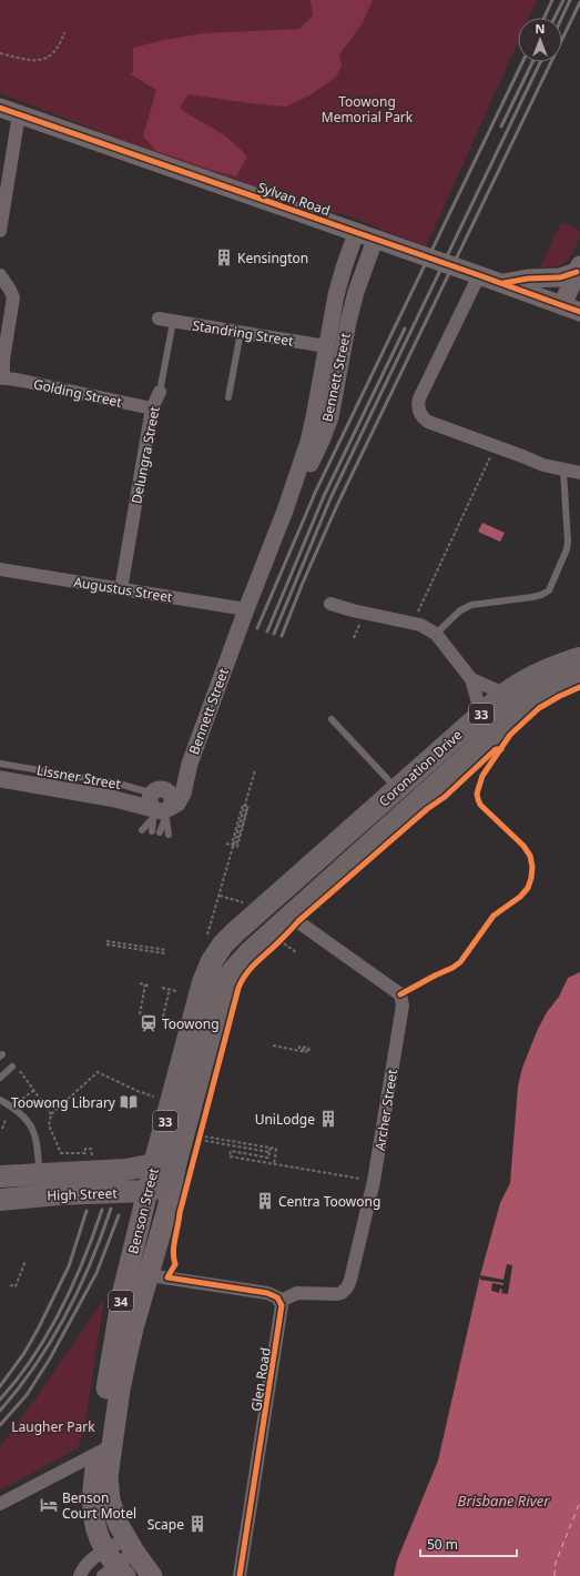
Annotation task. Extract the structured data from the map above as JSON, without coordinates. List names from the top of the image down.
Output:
{
  "streets": {
    "highway": [
      "33",
      "Coronation Drive",
      "High Street",
      "Benson Street"
    ],
    "main road": ["Sylvan Road", "34"],
    "street": [
      "Standring Street",
      "Bennett Street",
      "Golding Street",
      "Delungra Street",
      "Augustus Street",
      "Lissner Street",
      "Archer Street",
      "Glen Road"
    ]
  },
  "crossings": [
    ["Sylvan Road", "Bennett Street"],
    ["Standring Street", "Bennett Street"],
    ["Standring Street", "Delungra Street"],
    ["Bennett Street", "Augustus Street"],
    ["Bennett Street", "Lissner Street"],
    ["Golding Street", "Delungra Street"],
    ["Delungra Street", "Augustus Street"],
    ["33", "High Street"],
    ["33", "Benson Street"],
    ["Coronation Drive", "Archer Street"],
    ["Coronation Drive", "Benson Street"],
    ["Archer Street", "Benson Street"],
    ["Archer Street", "Glen Road"],
    ["High Street", "Benson Street"],
    ["Benson Street", "34"]
  ],
  "water": ["Brisbane River"],
  "parks": ["Toowong Memorial Park", "Laugher Park"],
  "places": {
    "building": [
      "Kensington",
      "UniLodge",
      "Centra Toowong",
      "Scape"
    ],
    "station": ["Toowong"],
    "library": ["Toowong Library"],
    "hotel": ["Benson Court Motel"]
  },
  "scale_bar": "50 m",
  "north": "top"
}
